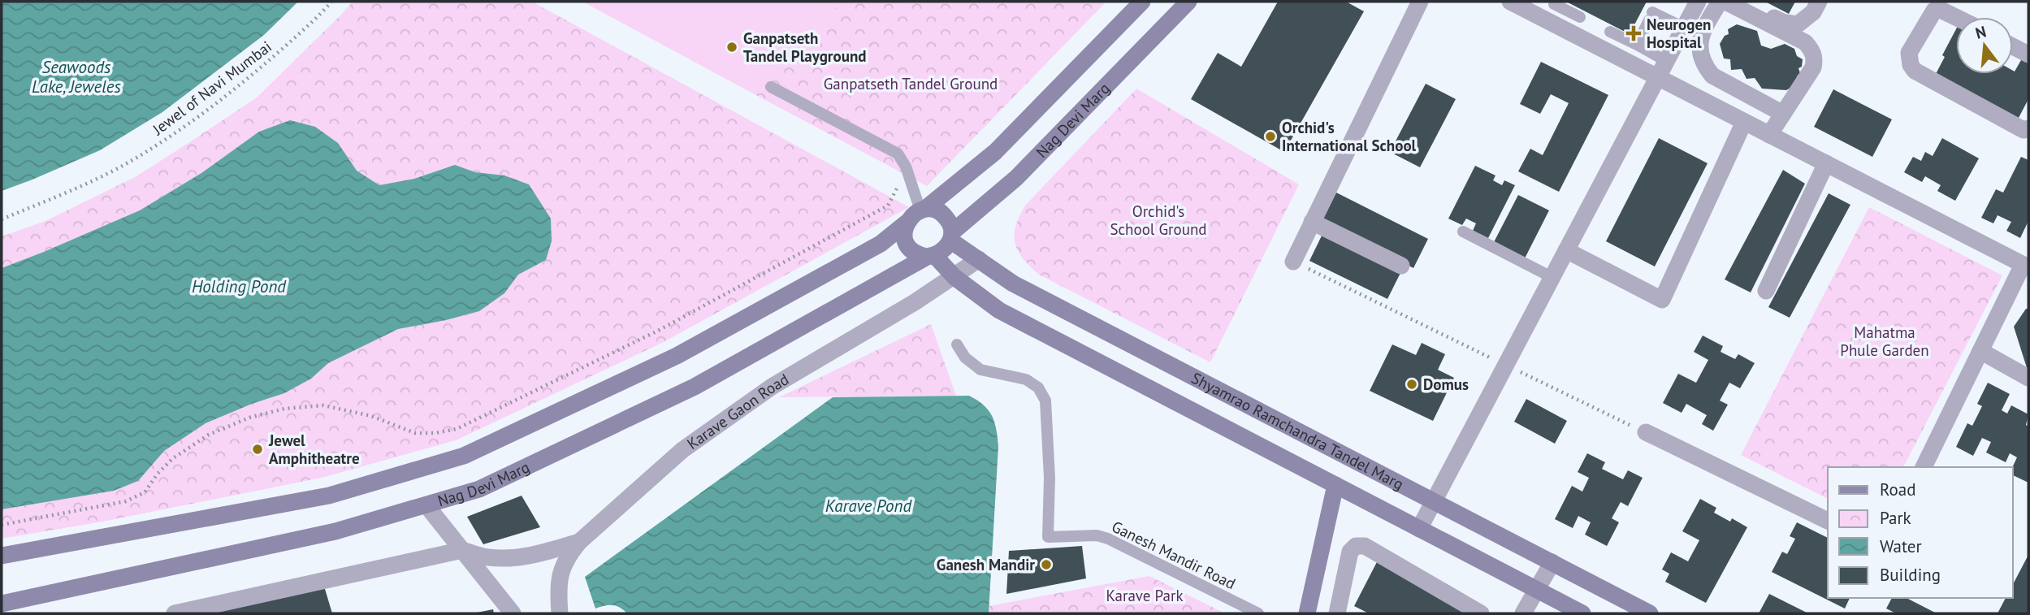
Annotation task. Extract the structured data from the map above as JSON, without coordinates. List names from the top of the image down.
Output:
{
  "streets": {
    "main road": ["Nag Devi Marg", "Shyamrao Ramchandra Tandel Marg"],
    "street": ["Karave Gaon Road"],
    "lane": ["Ganesh Mandir Road"],
    "path": ["Jewel of Navi Mumbai"]
  },
  "crossings": [
    ["Nag Devi Marg", "Shyamrao Ramchandra Tandel Marg"],
    ["Karave Gaon Road", "Shyamrao Ramchandra Tandel Marg"]
  ],
  "water": ["Seawoods Lake, Jeweles", "Holding Pond", "Karave Pond"],
  "parks": [
    "Ganpatseth Tandel Ground",
    "Orchid's School Ground",
    "Mahatma Phule Garden",
    "Karave Park"
  ],
  "places": {
    "health": ["Neurogen Hospital"],
    "other": [
      "Ganpatseth Tandel Playground",
      "Orchid's International School",
      "Domus",
      "Jewel Amphitheatre",
      "Ganesh Mandir"
    ]
  },
  "legend": [
    "Road",
    "Park",
    "Water",
    "Building"
  ],
  "north": "top"
}
